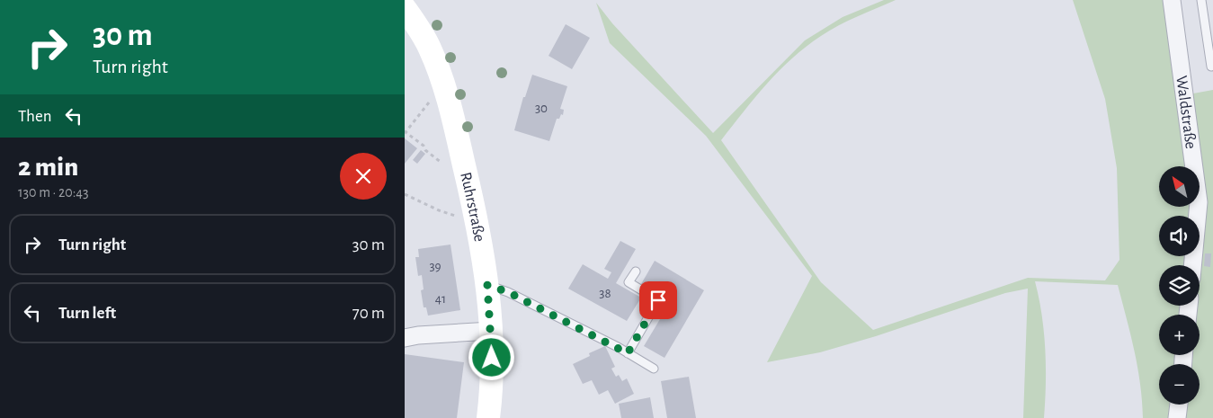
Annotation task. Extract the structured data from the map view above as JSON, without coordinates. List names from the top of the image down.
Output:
{
  "streets": {
    "street": ["Waldstraße", "Ruhrstraße"]
  },
  "house_numbers": [
    "30",
    "39",
    "38",
    "41"
  ],
  "north": "top left",
  "page": {
    "turn": ["30 m", "Turn right"],
    "then": "Then",
    "heading": ["2 min", "130 m · 20:43"],
    "map_buttons": ["+", "−"],
    "list": [
      {
        "name": "Turn right",
        "value": "30 m"
      },
      {
        "name": "Turn left",
        "value": "70 m"
      }
    ]
  }
}
